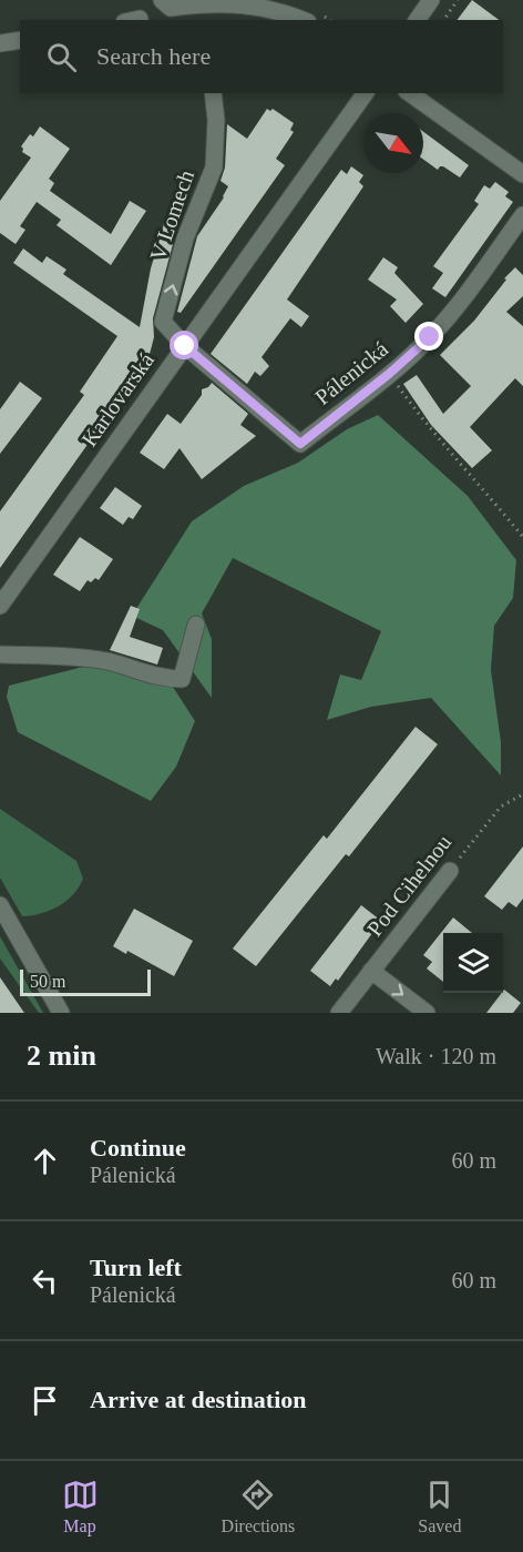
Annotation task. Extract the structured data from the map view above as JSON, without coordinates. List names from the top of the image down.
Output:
{
  "streets": {
    "street": [
      "V Lomech",
      "Pálenická",
      "Karlovarská",
      "Pod Cihelnou"
    ]
  },
  "crossings": [
    ["V Lomech", "Pálenická"],
    ["V Lomech", "Karlovarská"],
    ["Pálenická", "Karlovarská"]
  ],
  "one_way": ["V Lomech"],
  "scale_bar": "50 m",
  "north": "bottom right",
  "page": {
    "search": "Search here",
    "scale": "50 m",
    "heading": ["2 min", "Walk · 120 m"],
    "list": [
      ["Continue", "Pálenická", "60 m"],
      ["Turn left", "Pálenická", "60 m"],
      "Arrive at destination"
    ],
    "nav": ["Map", "Directions", "Saved"]
  }
}
